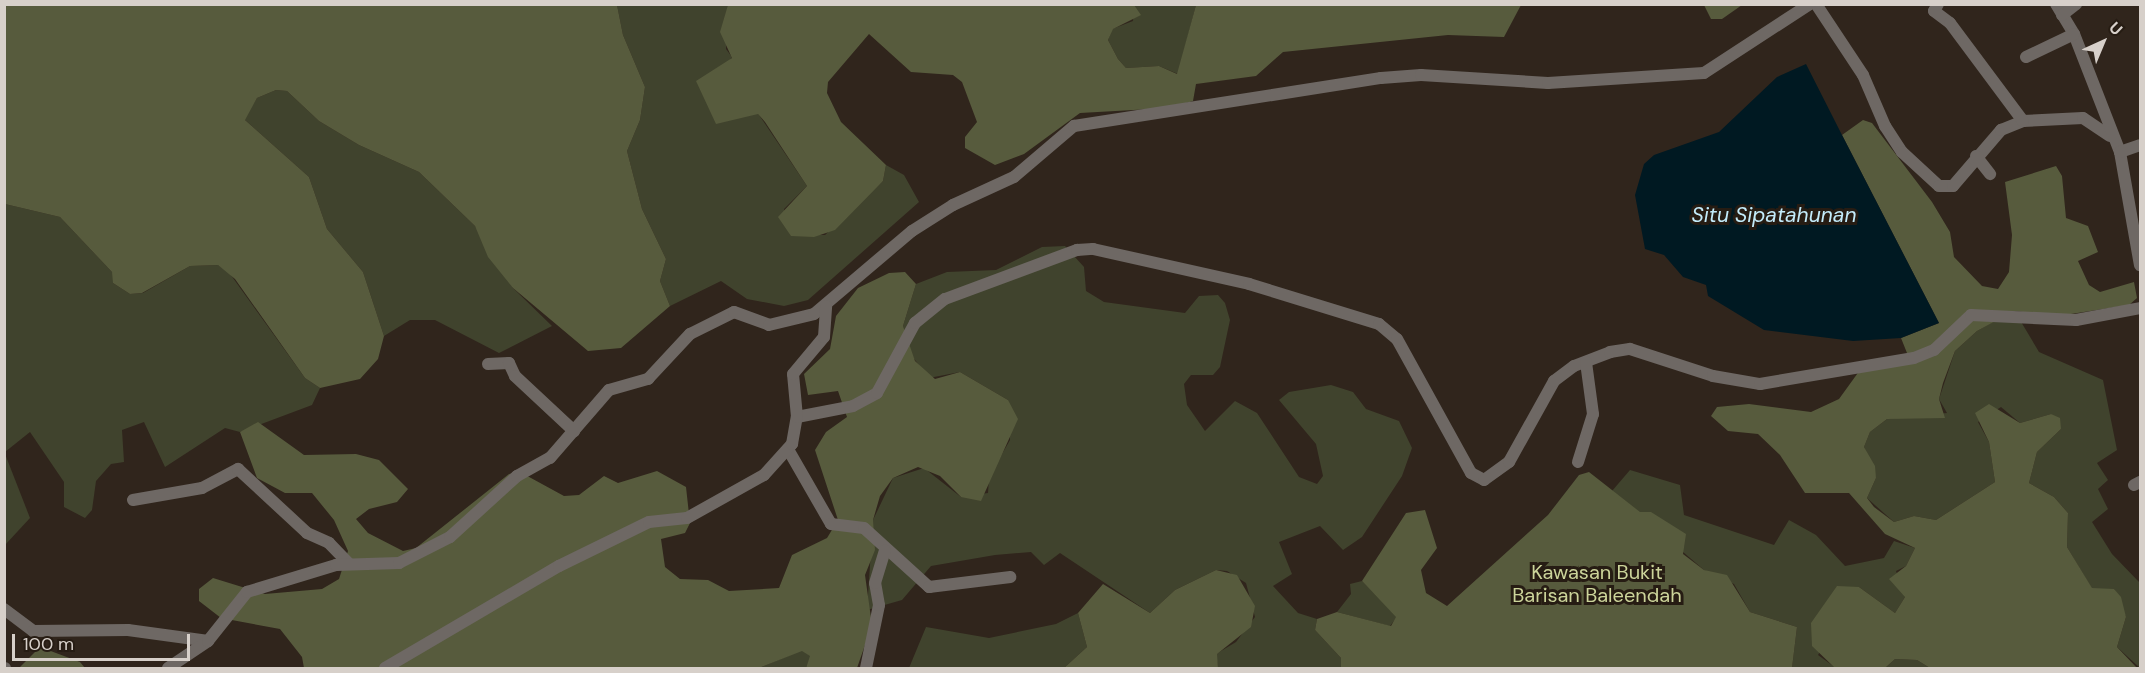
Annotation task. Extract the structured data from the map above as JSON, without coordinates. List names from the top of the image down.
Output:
{
  "water": ["Situ Sipatahunan"],
  "parks": ["Kawasan Bukit Barisan Baleendah"],
  "scale_bar": "100 m",
  "north": "top right"
}
